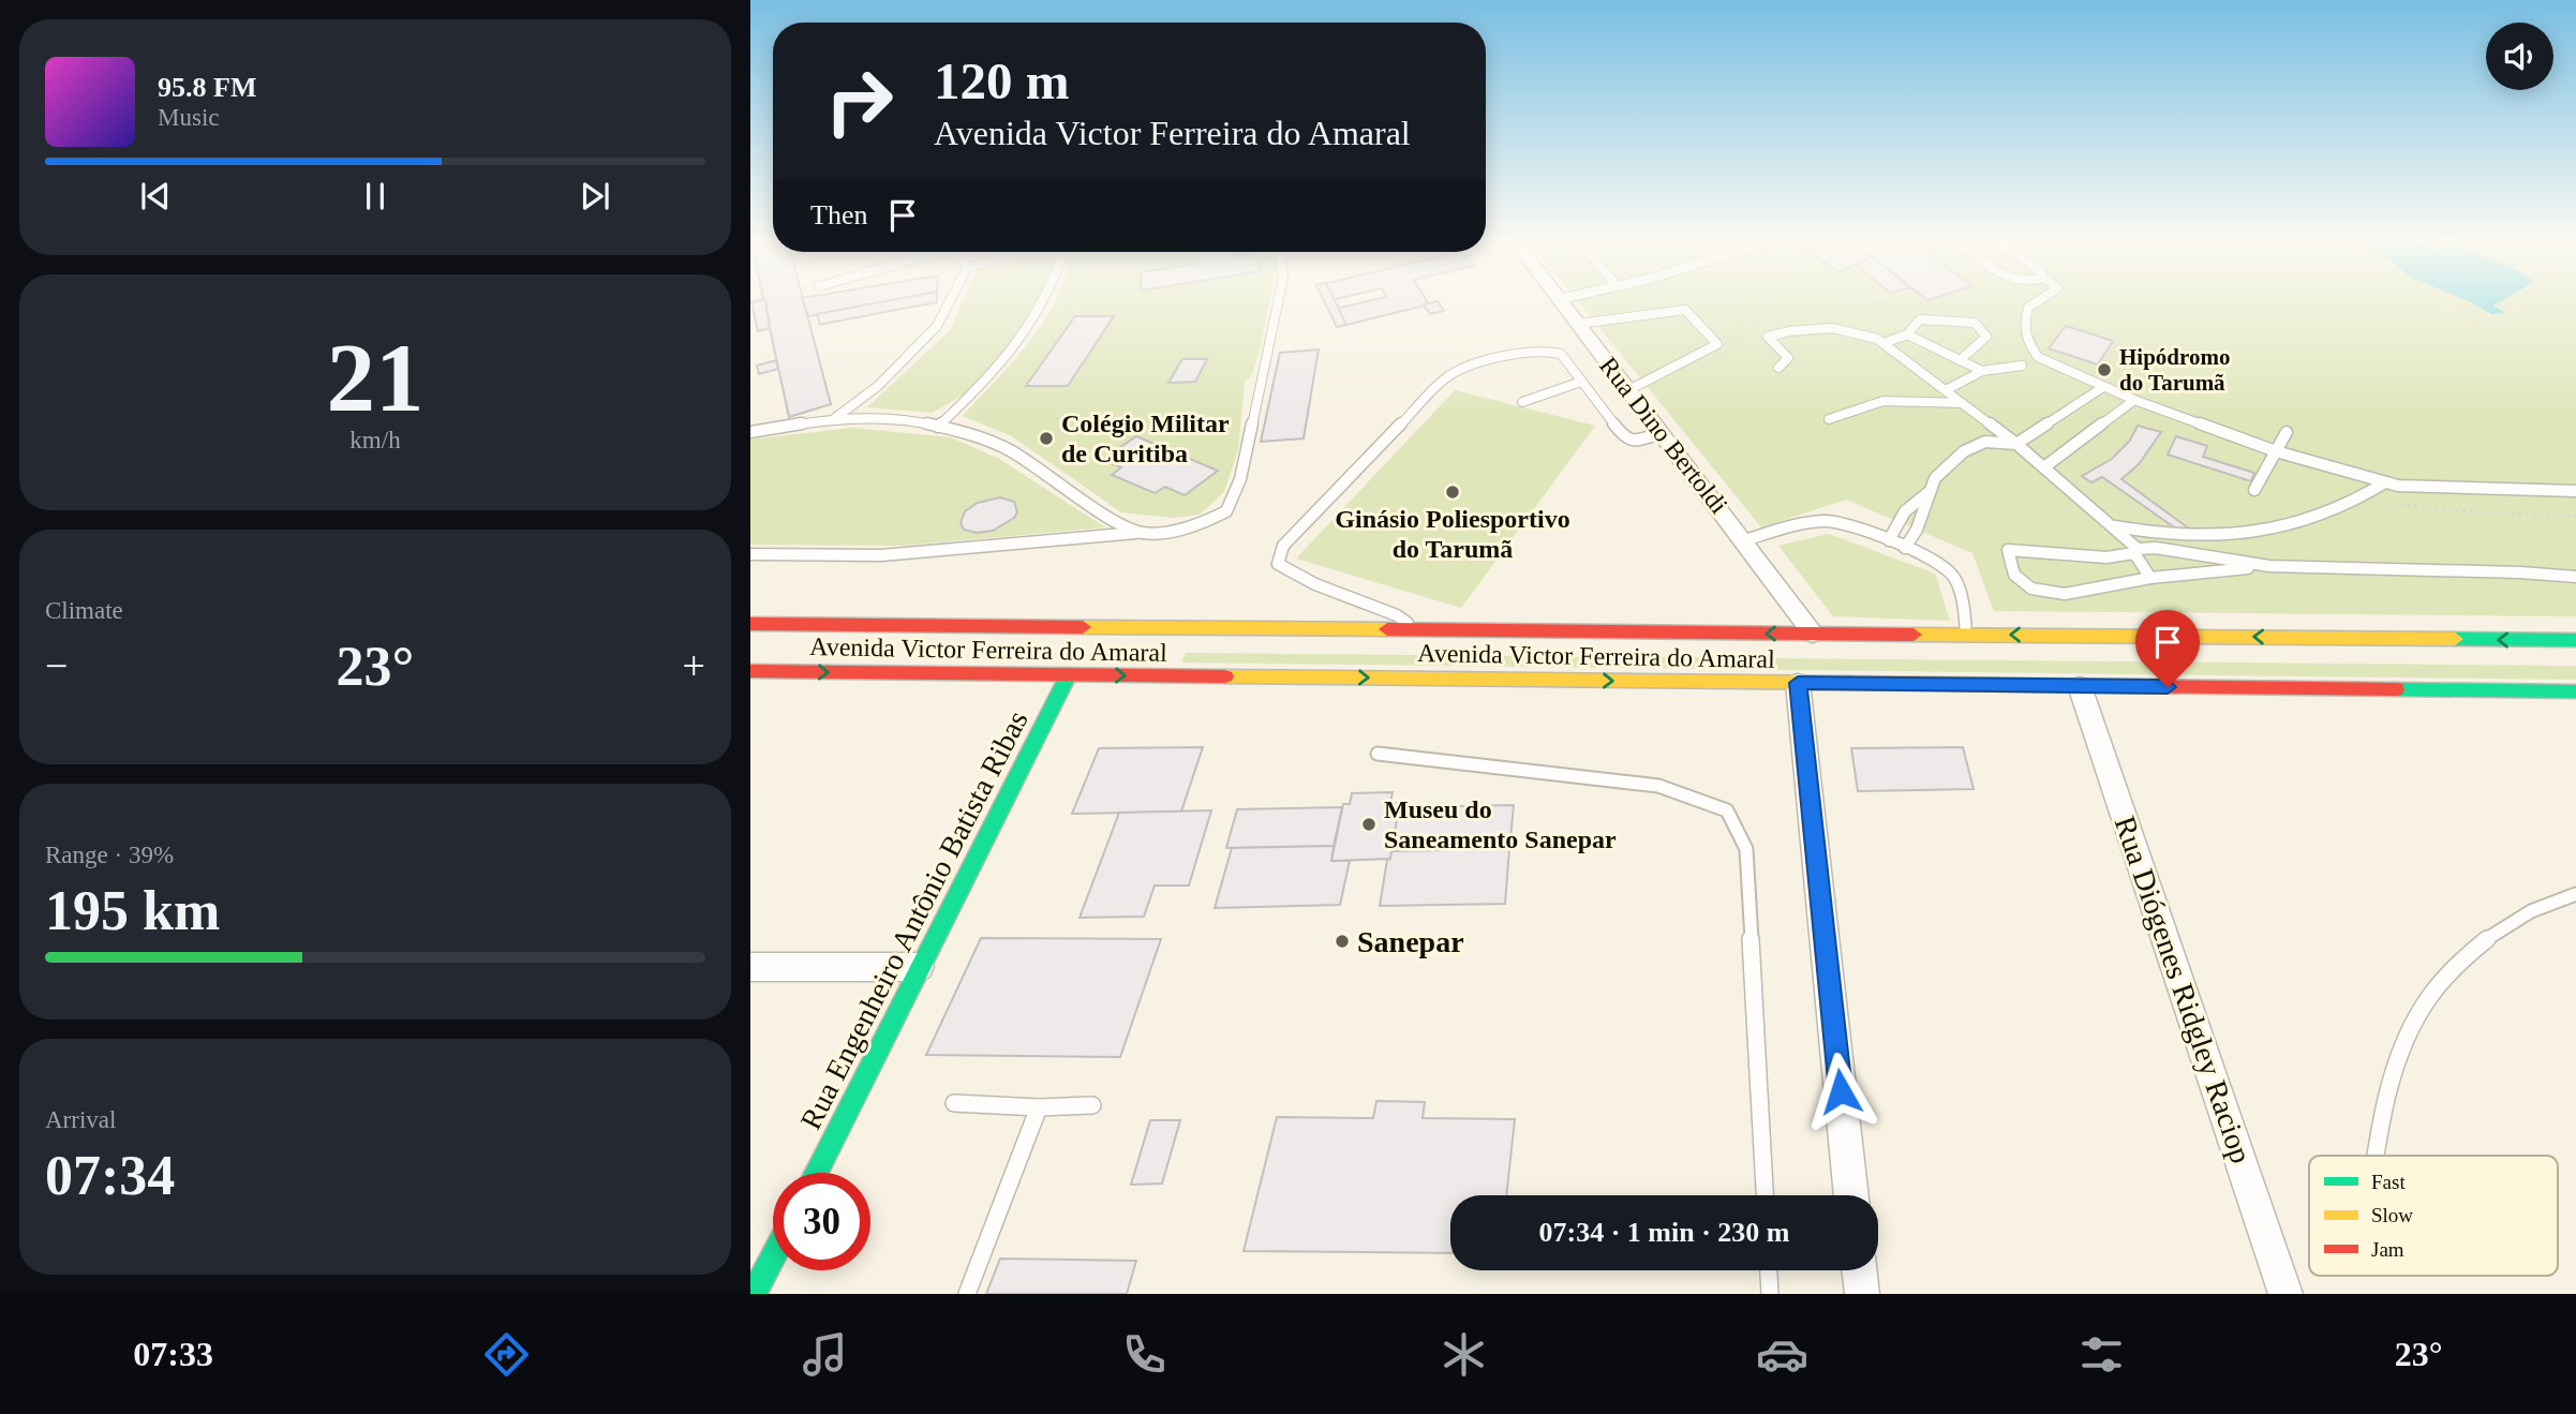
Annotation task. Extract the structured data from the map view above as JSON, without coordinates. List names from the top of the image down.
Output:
{
  "streets": {
    "main road": ["Avenida Victor Ferreira do Amaral", "Rua Engenheiro Antônio Batista Ribas"],
    "street": ["Rua Dino Bertoldi", "Rua Diógenes Ridgley Raciop"]
  },
  "crossings": [
    ["Rua Dino Bertoldi", "Avenida Victor Ferreira do Amaral"],
    ["Avenida Victor Ferreira do Amaral", "Rua Engenheiro Antônio Batista Ribas"],
    ["Avenida Victor Ferreira do Amaral", "Rua Diógenes Ridgley Raciop"]
  ],
  "places": [
    "Hipódromo do Tarumã",
    "Colégio Militar de Curitiba",
    "Ginásio Poliesportivo do Tarumã",
    "Museu do Saneamento Sanepar",
    "Sanepar"
  ],
  "legend": ["Fast", "Slow", "Jam"],
  "page": {
    "turn": ["120 m", "Avenida Victor Ferreira do Amaral"],
    "song": ["95.8 FM", "Music"],
    "then": "Then",
    "tile": [
      ["21", "km/h"],
      "Climate",
      ["Range · 39%", "195 km"],
      ["Arrival", "07:34"]
    ],
    "heat": ["−", "23°", "+"],
    "limit": "30",
    "trip": "07:34 · 1 min · 230 m",
    "tabs": ["07:33", "23°"]
  }
}
